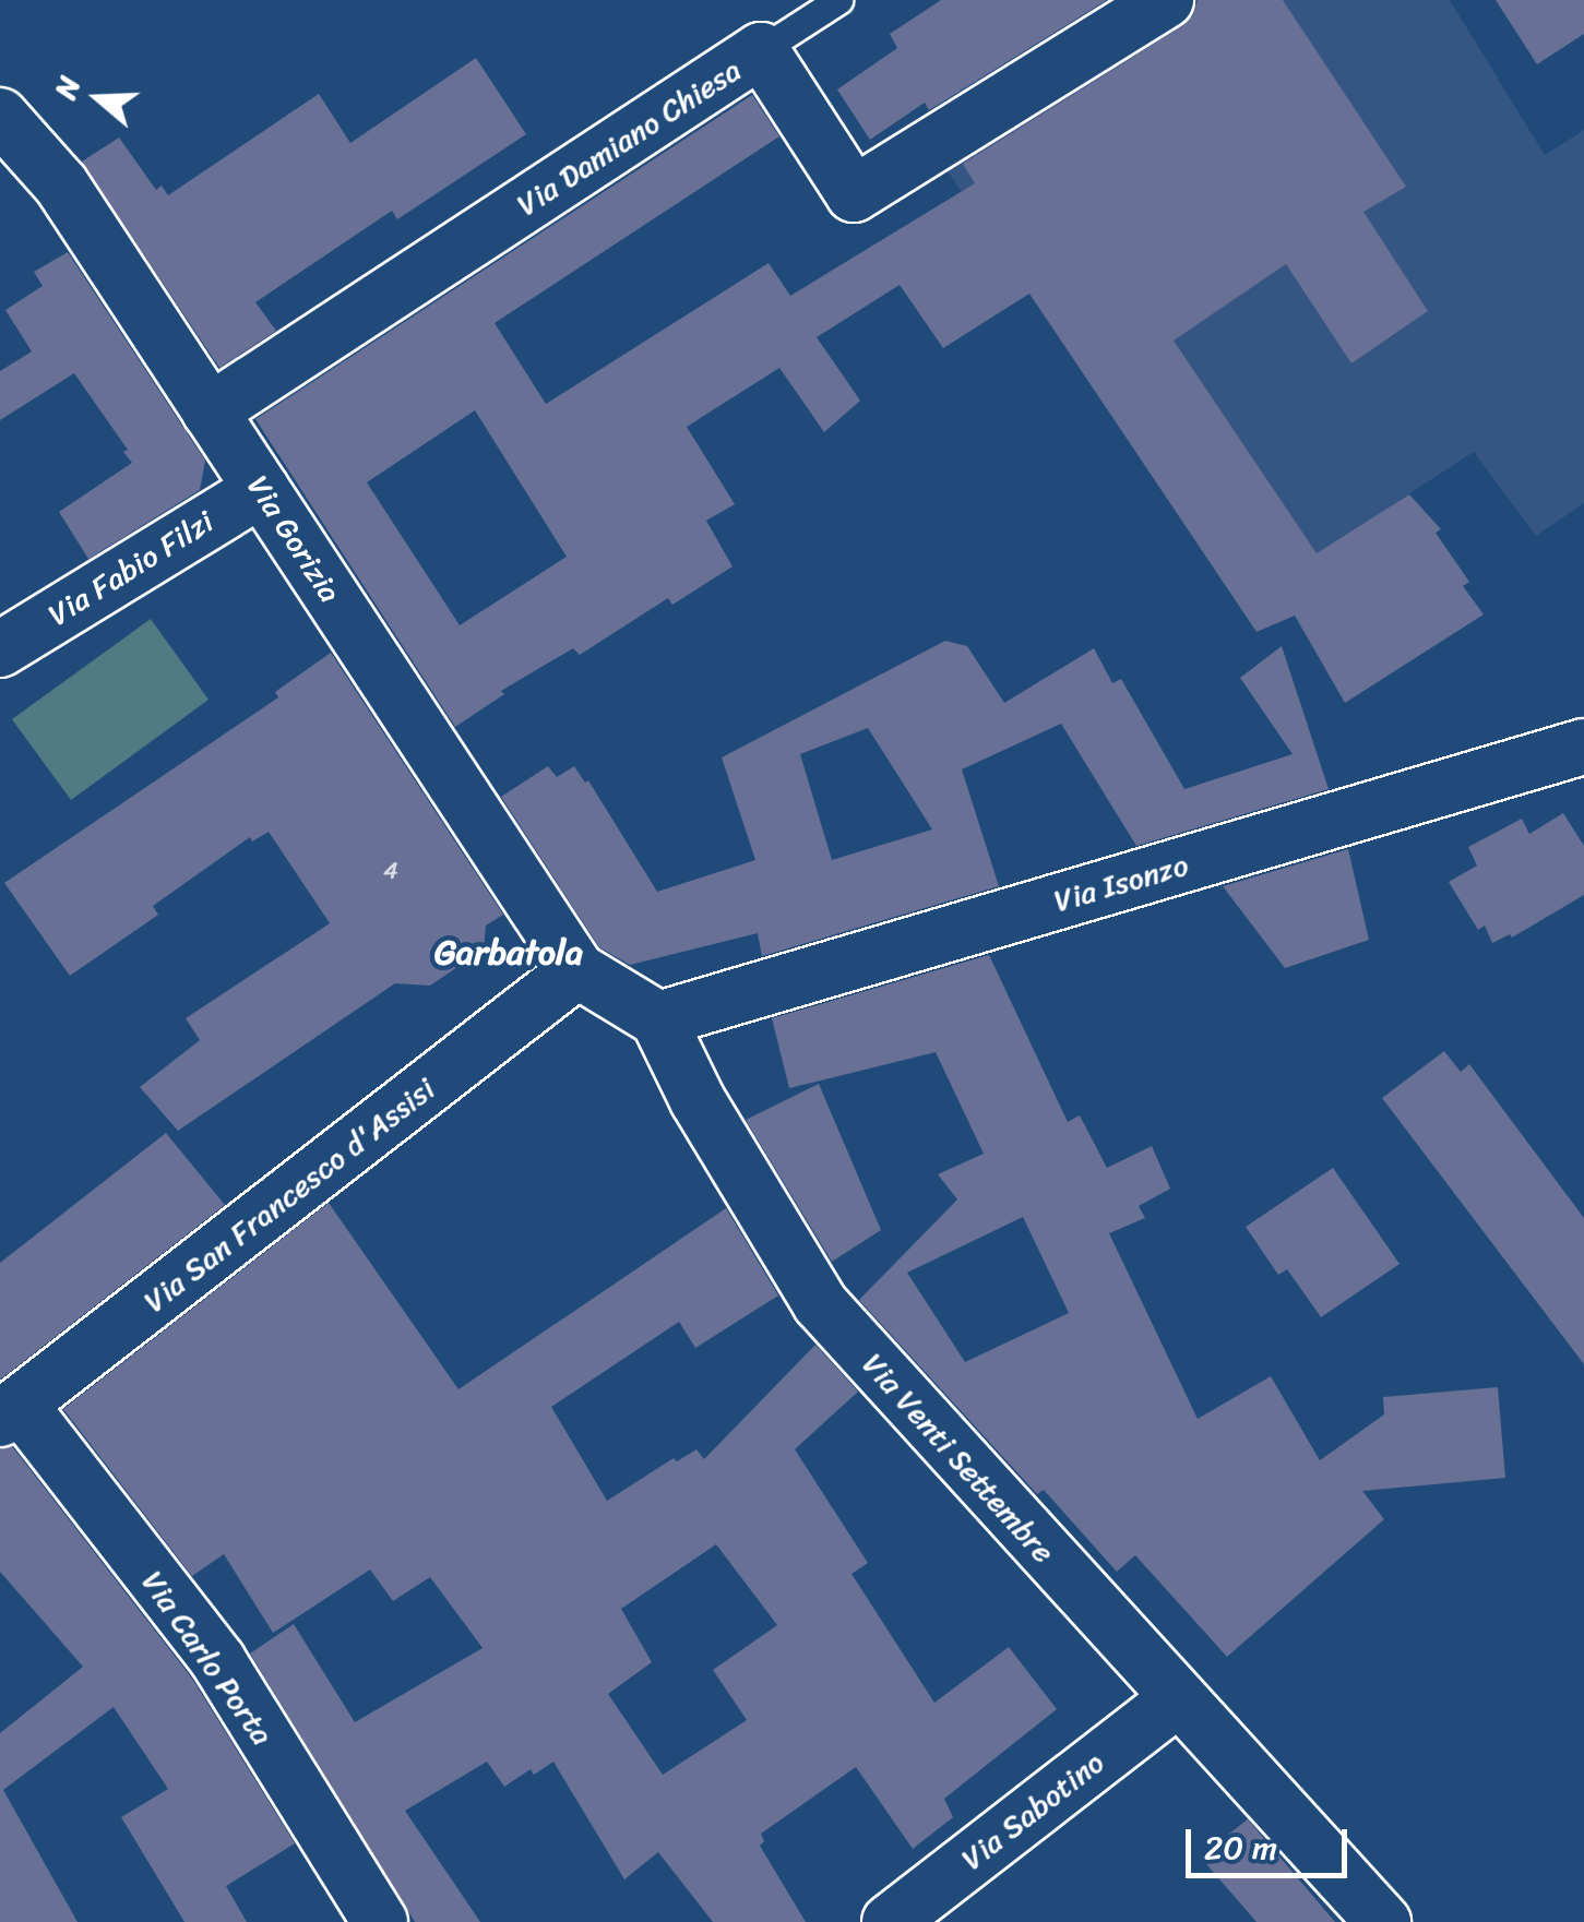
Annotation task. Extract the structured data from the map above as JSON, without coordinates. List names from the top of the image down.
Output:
{
  "streets": {
    "street": [
      "Via Damiano Chiesa",
      "Via Gorizia",
      "Via Fabio Filzi",
      "Via Isonzo",
      "Via San Francesco d'Assisi",
      "Via Venti Settembre",
      "Via Carlo Porta",
      "Via Sabotino"
    ]
  },
  "crossings": [
    ["Via Damiano Chiesa", "Via Gorizia"],
    ["Via Gorizia", "Via Fabio Filzi"],
    ["Via Gorizia", "Via San Francesco d'Assisi"],
    ["Via Isonzo", "Via Venti Settembre"],
    ["Via San Francesco d'Assisi", "Via Carlo Porta"],
    ["Via Venti Settembre", "Via Sabotino"]
  ],
  "districts": ["Garbatola"],
  "house_numbers": ["4"],
  "scale_bar": "20 m",
  "north": "left"
}
